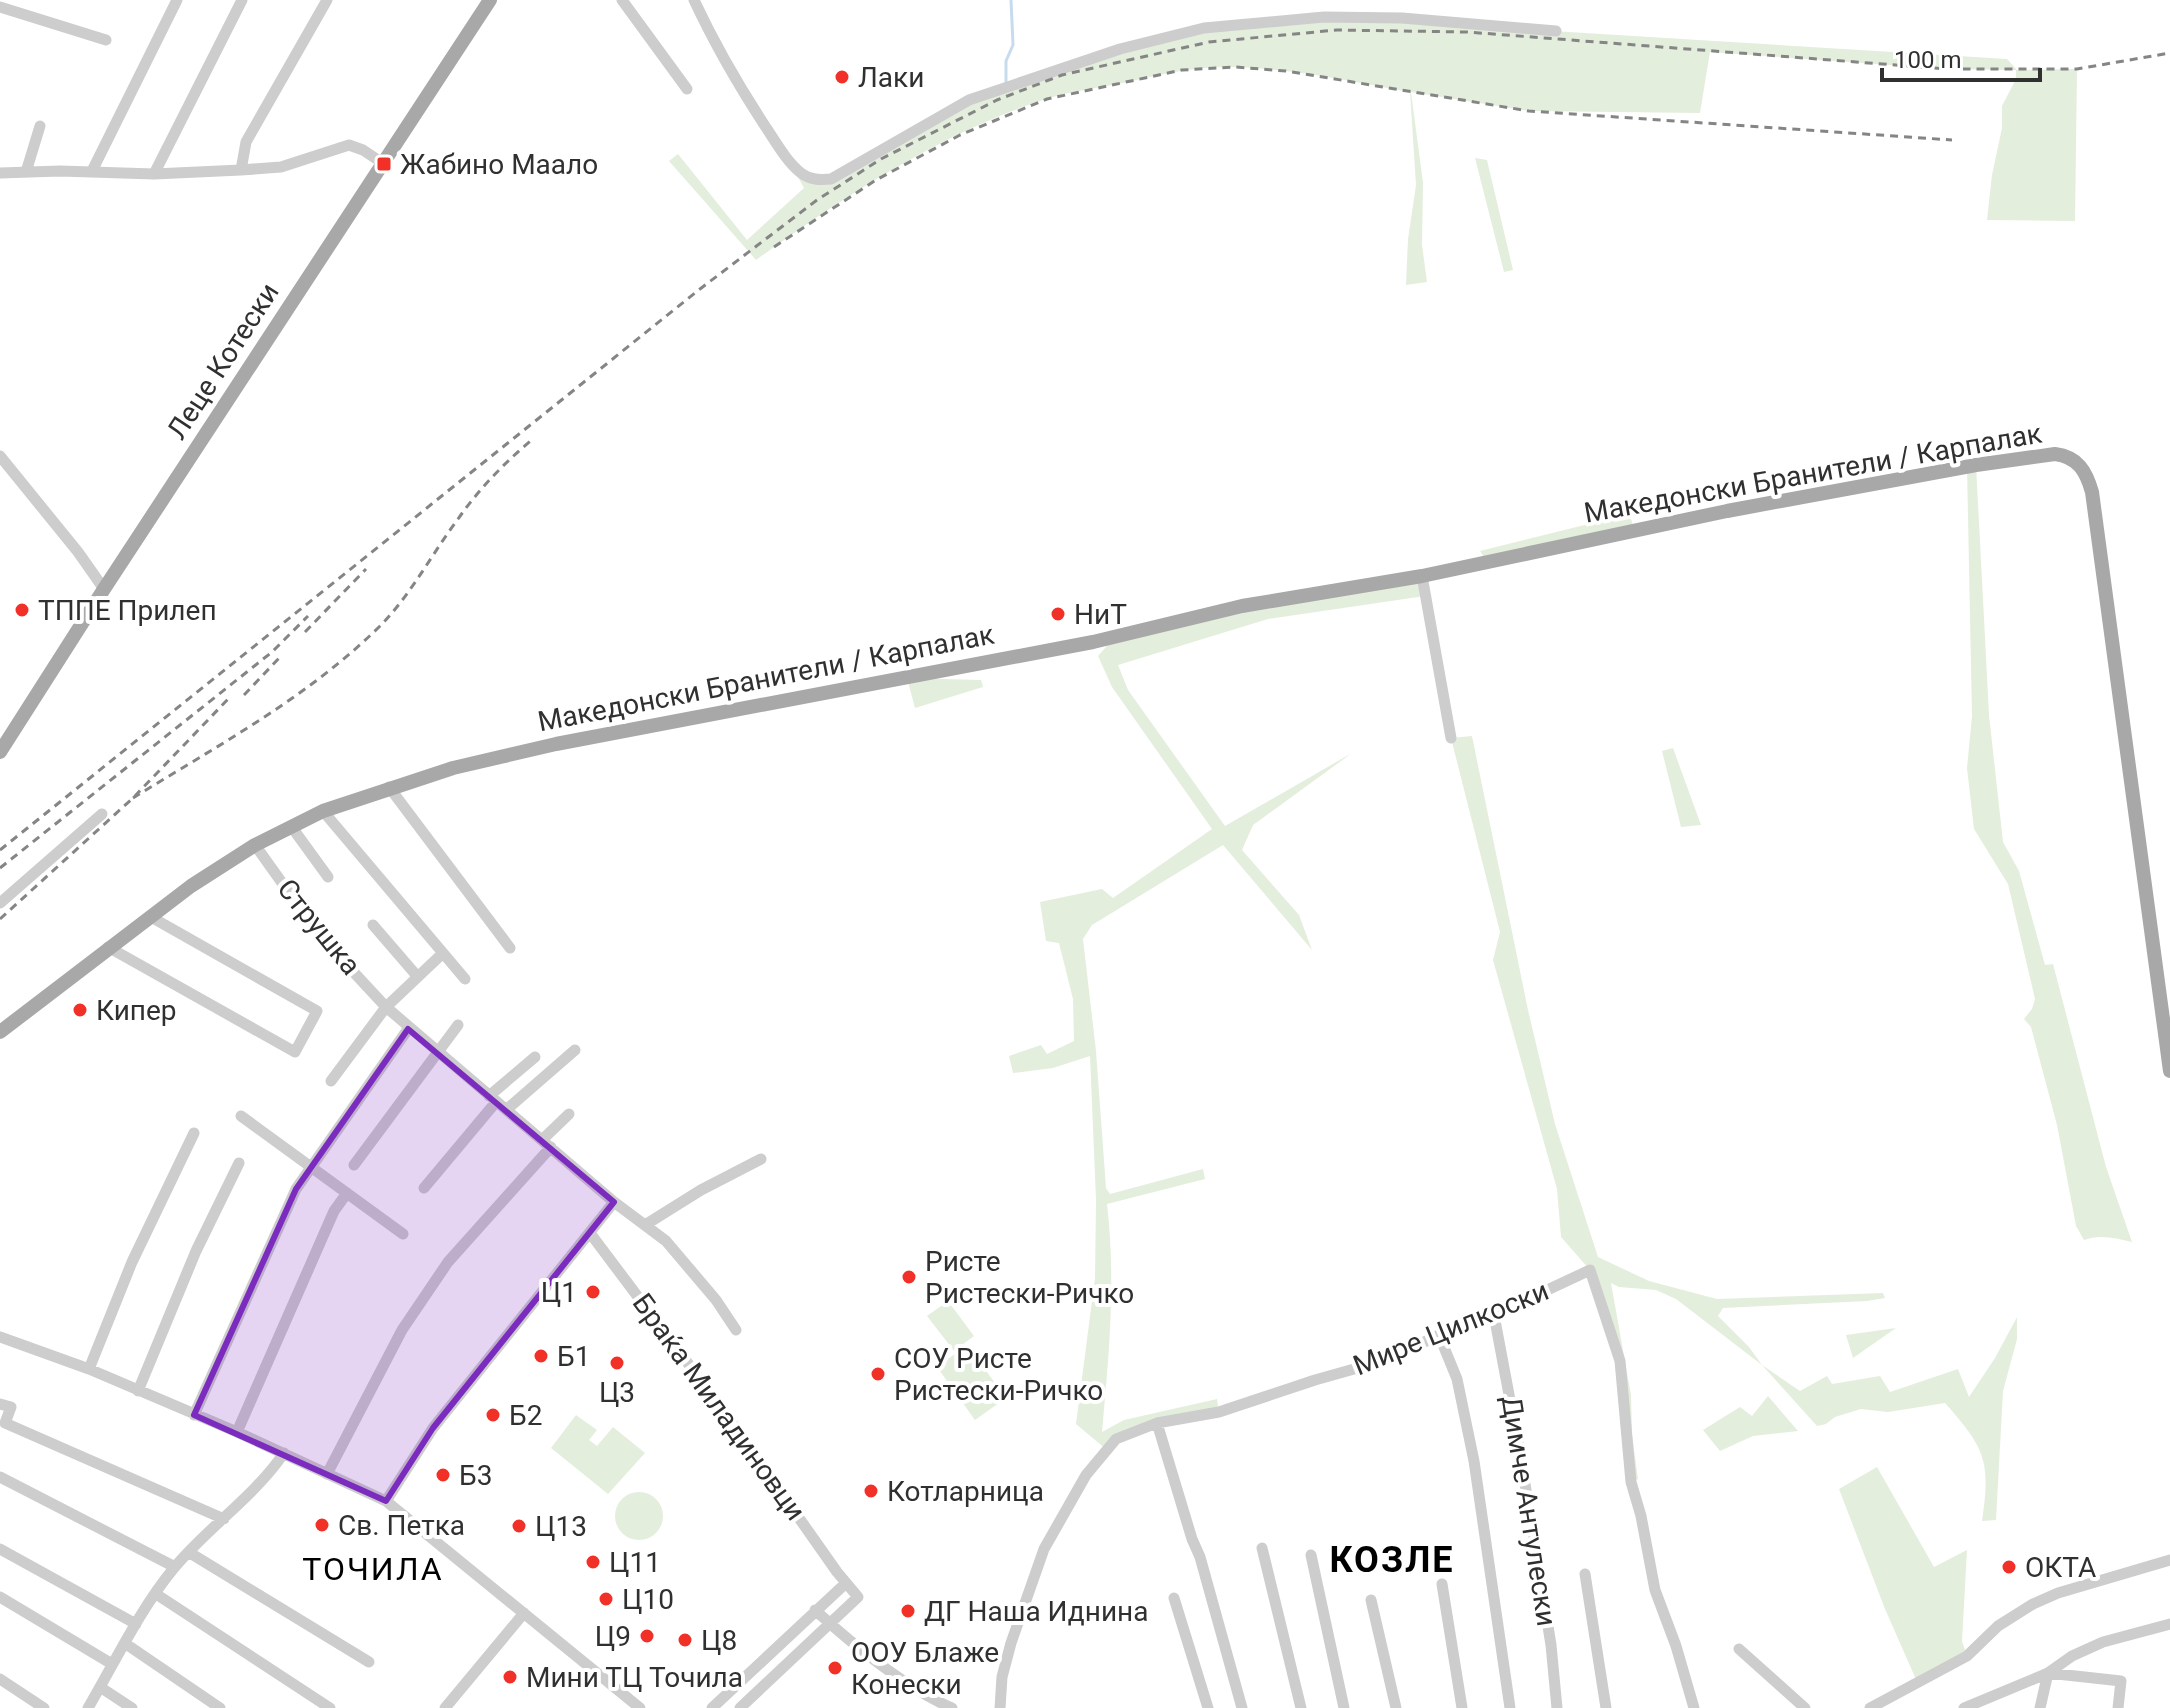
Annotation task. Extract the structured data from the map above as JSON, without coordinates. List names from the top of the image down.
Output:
{
  "streets": {
    "main road": ["Леце Котески", "Македонски Бранители / Карпалак"],
    "street": [
      "Струшка",
      "Мире Цилкоски",
      "Браќа Миладиновци",
      "Димче Антулески"
    ]
  },
  "crossings": [
    ["Македонски Бранители / Карпалак", "Струшка"],
    ["Мире Цилкоски", "Димче Антулески"]
  ],
  "districts": ["КОЗЛЕ", "ТОЧИЛА"],
  "places": {
    "other": [
      "Лаки",
      "ТППЕ Прилеп",
      "НиТ",
      "Кипер",
      "Ристе Ристески-Ричко",
      "Ц1",
      "Б1",
      "Ц3",
      "СОУ Ристе Ристески-Ричко",
      "Б2",
      "Б3",
      "Котларница",
      "Св. Петка",
      "Ц13",
      "Ц11",
      "ОКТА",
      "Ц10",
      "ДГ Наша Иднина",
      "Ц9",
      "Ц8",
      "ООУ Блаже Конески",
      "Мини ТЦ Точила"
    ],
    "transit": ["Жабино Маало"]
  },
  "scale_bar": "100 m"
}
